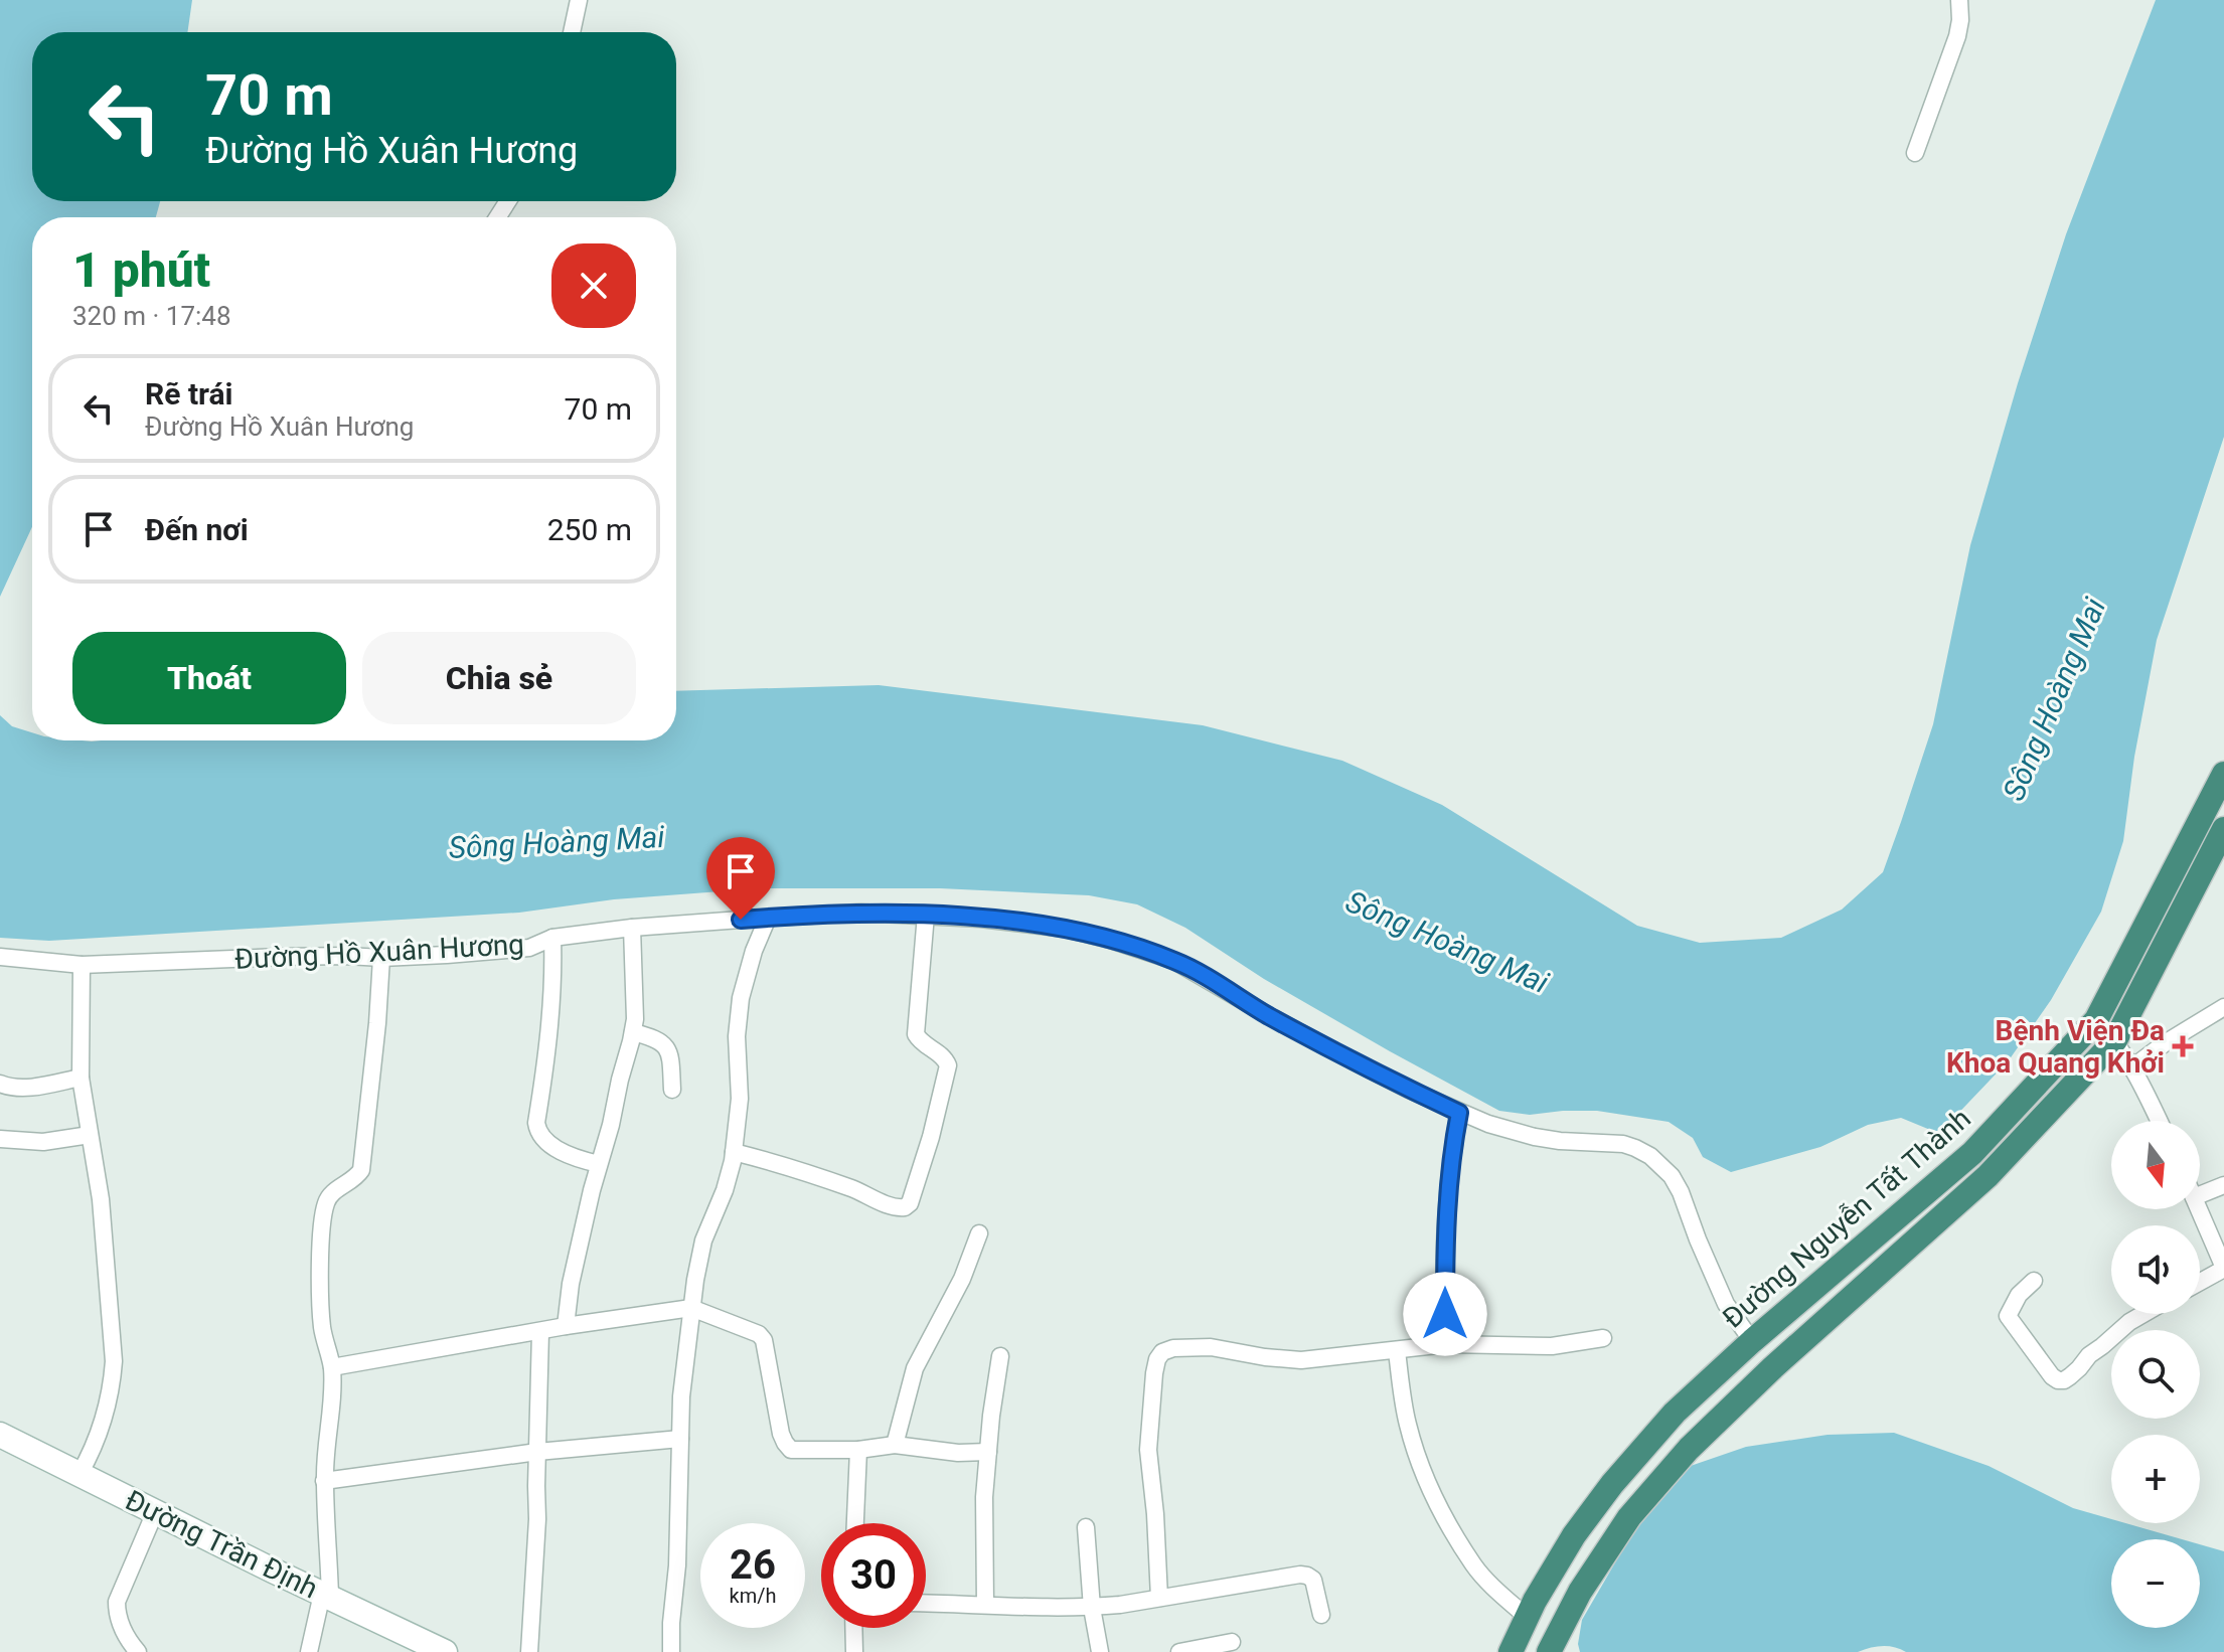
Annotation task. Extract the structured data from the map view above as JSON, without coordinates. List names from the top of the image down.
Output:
{
  "streets": {
    "highway": ["Đường Nguyễn Tất Thành"],
    "main road": ["Đường Trần Định"],
    "street": ["Đường Hồ Xuân Hương"]
  },
  "crossings": [
    ["Đường Hồ Xuân Hương", "Đường Nguyễn Tất Thành"]
  ],
  "water": ["Sông Hoàng Mai"],
  "places": {
    "health": ["Bệnh Viện Đa Khoa Quang Khởi"]
  },
  "north": "bottom",
  "page": {
    "turn": ["70 m", "Đường Hồ Xuân Hương"],
    "heading": ["1 phút", "320 m · 17:48"],
    "list": [
      {
        "name": "Rẽ trái",
        "note": "Đường Hồ Xuân Hương",
        "value": "70 m"
      },
      {
        "name": "Đến nơi",
        "value": "250 m"
      }
    ],
    "buttons": ["Thoát", "Chia sẻ"],
    "map_buttons": ["+", "−"],
    "speed": "26 km/h",
    "limit": "30"
  }
}
